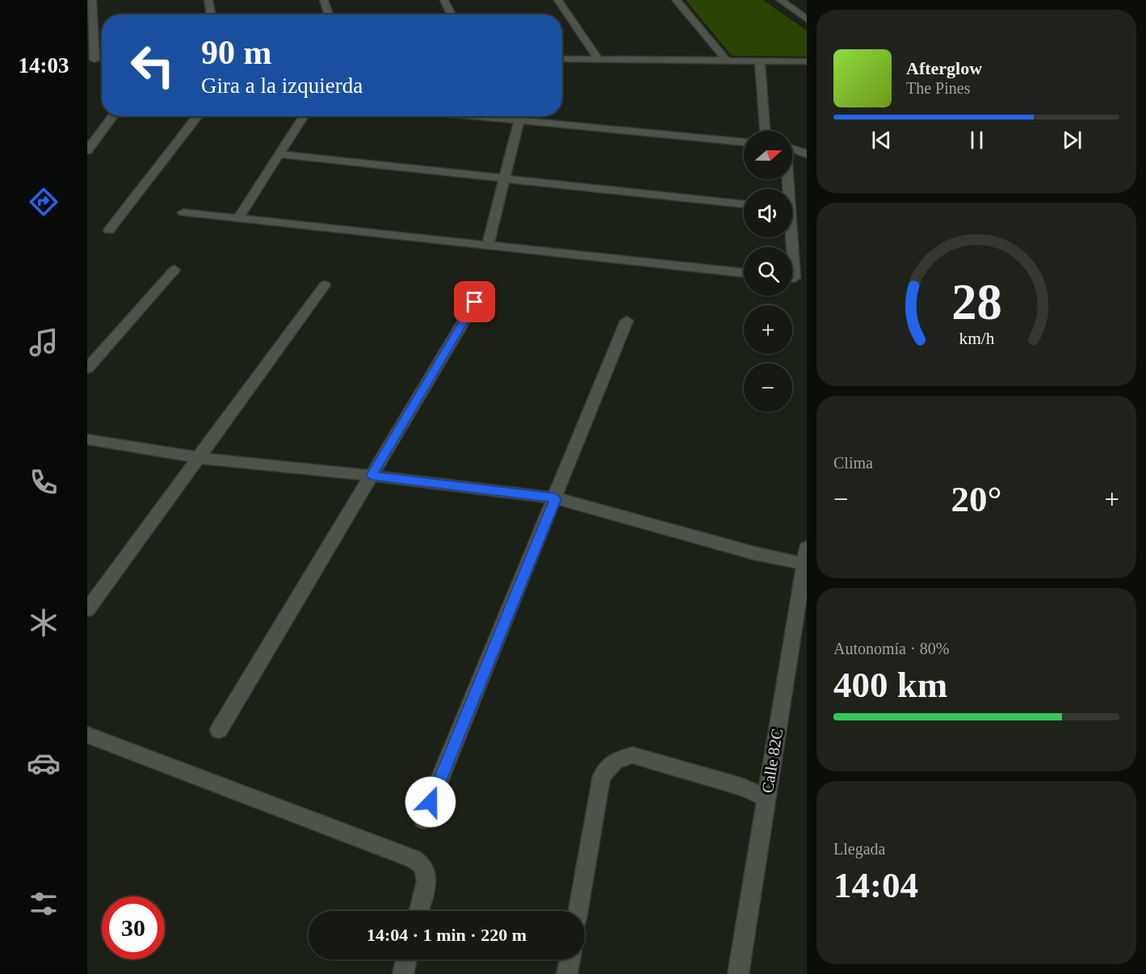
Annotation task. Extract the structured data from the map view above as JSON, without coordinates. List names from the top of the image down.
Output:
{
  "streets": {
    "street": ["Calle 82C"]
  },
  "north": "right",
  "page": {
    "tabs": "14:03",
    "turn": ["90 m", "Gira a la izquierda"],
    "song": ["Afterglow", "The Pines"],
    "map_buttons": ["+", "−"],
    "tile": [
      "Clima",
      ["Autonomía · 80%", "400 km"],
      ["Llegada", "14:04"]
    ],
    "heat": ["−", "20°", "+"],
    "limit": "30",
    "trip": "14:04 · 1 min · 220 m",
    "gauge": ["28", "km/h"]
  }
}
